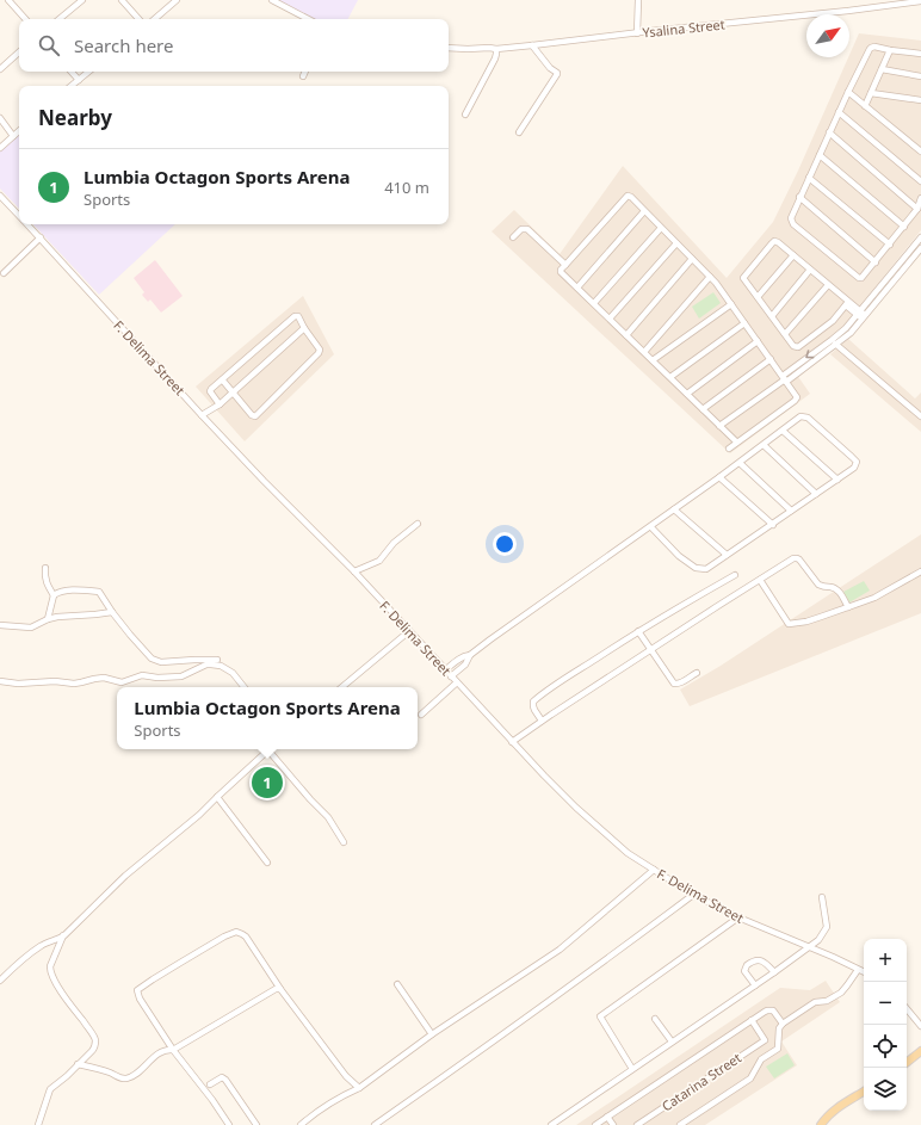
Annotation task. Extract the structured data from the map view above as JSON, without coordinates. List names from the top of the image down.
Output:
{
  "streets": {
    "street": ["Ysalina Street", "F. Delima Street", "Catarina Street"]
  },
  "north": "top right",
  "page": {
    "search": "Search here",
    "heading": "Nearby",
    "list": [
      {
        "mark": "1",
        "name": "Lumbia Octagon Sports Arena",
        "note": "Sports",
        "value": "410 m"
      }
    ],
    "popup": ["Lumbia Octagon Sports Arena", "Sports"],
    "pins": "1",
    "map_buttons": ["+", "−"]
  }
}
